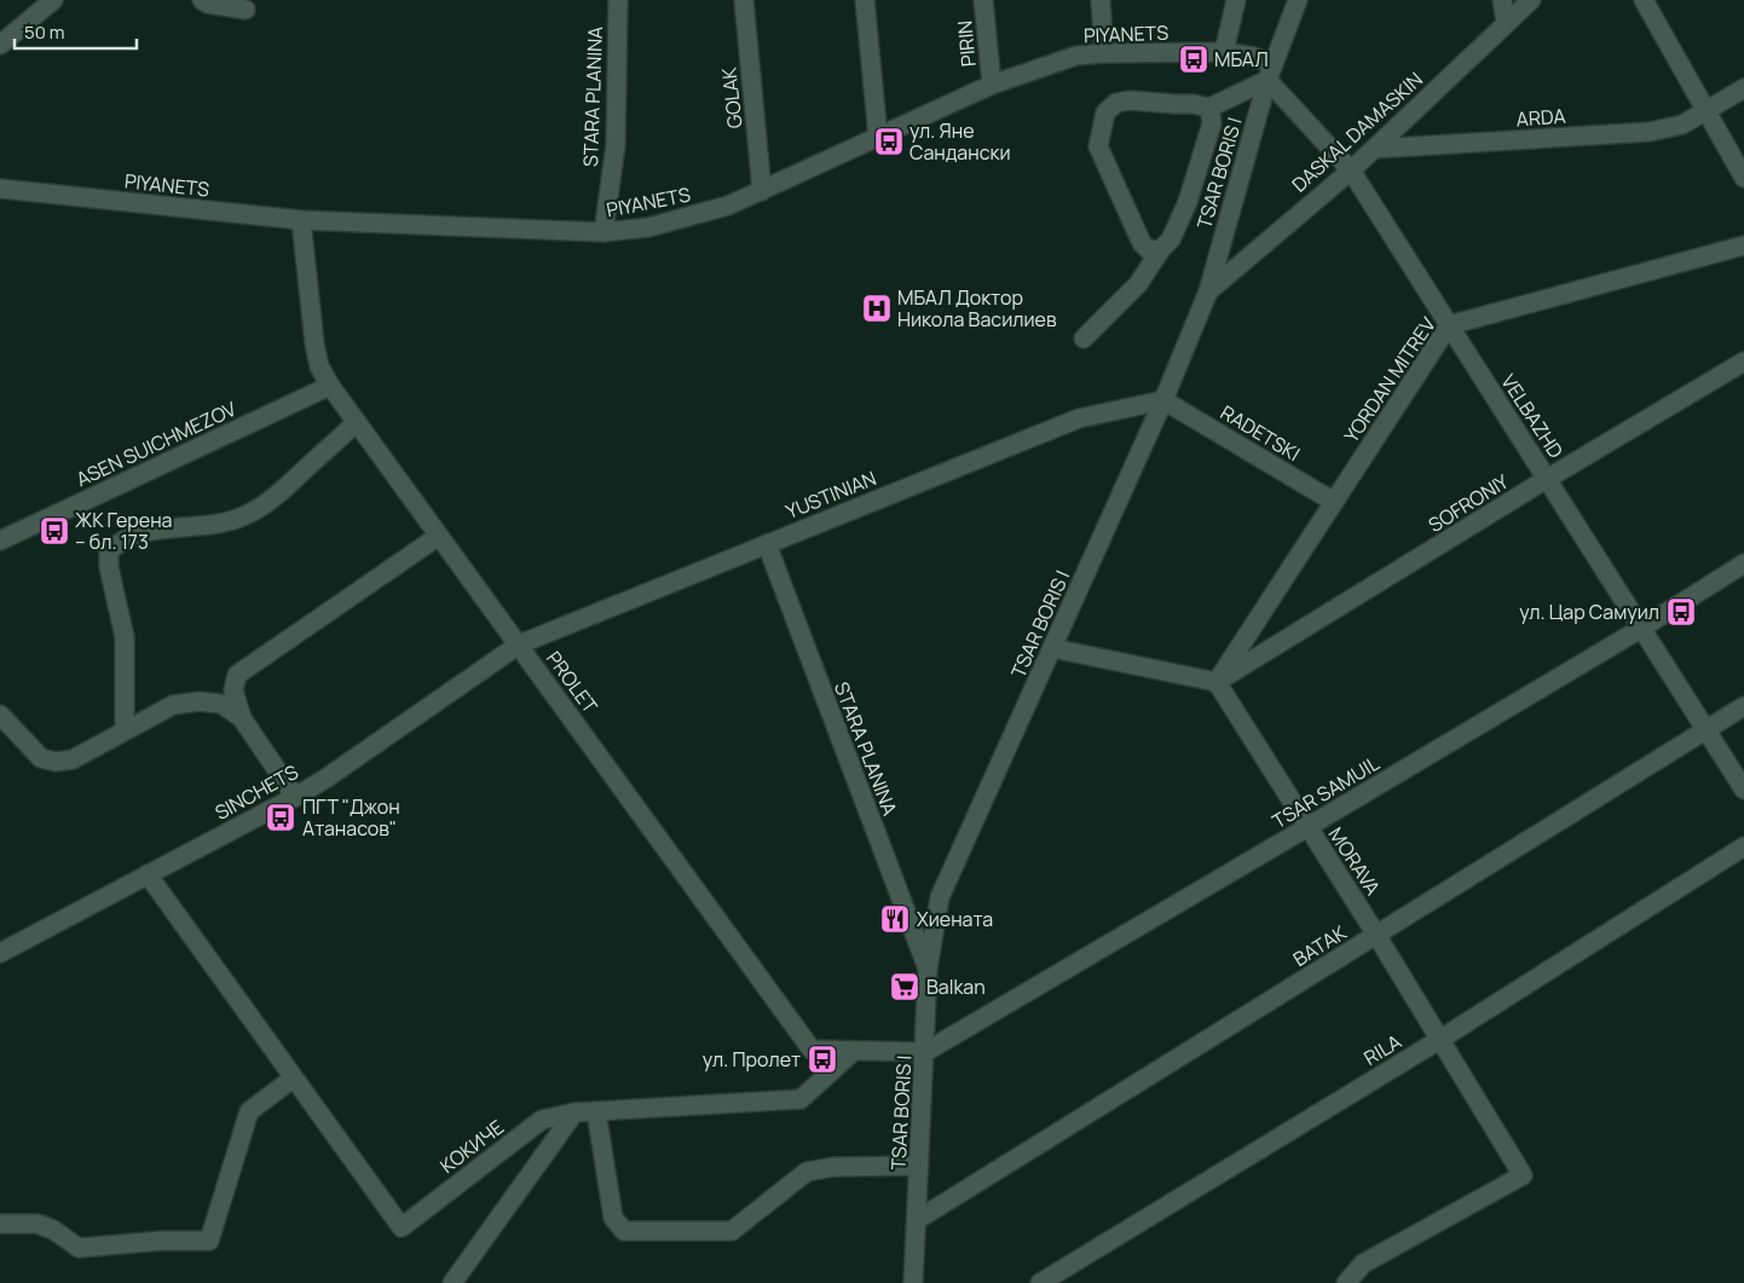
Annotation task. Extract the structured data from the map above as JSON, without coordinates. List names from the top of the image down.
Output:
{
  "streets": {
    "street": [
      "PIYANETS",
      "PIRIN",
      "STARA PLANINA",
      "GOLAK",
      "ARDA",
      "DASKAL DAMASKIN",
      "TSAR BORIS I",
      "YORDAN MITREV",
      "VELBAZHD",
      "RADETSKI",
      "ASEN SUICHMEZOV",
      "YUSTINIAN",
      "SOFRONIY",
      "PROLET",
      "SINCHETS",
      "TSAR SAMUIL",
      "MORAVA",
      "BATAK",
      "RILA",
      "КОКИЧЕ"
    ]
  },
  "crossings": [
    ["PIYANETS", "PIRIN"],
    ["PIYANETS", "STARA PLANINA"],
    ["PIYANETS", "GOLAK"],
    ["PIYANETS", "TSAR BORIS I"],
    ["PIYANETS", "VELBAZHD"],
    ["PIYANETS", "PROLET"],
    ["STARA PLANINA", "TSAR BORIS I"],
    ["STARA PLANINA", "YUSTINIAN"],
    ["ARDA", "DASKAL DAMASKIN"],
    ["DASKAL DAMASKIN", "TSAR BORIS I"],
    ["DASKAL DAMASKIN", "VELBAZHD"],
    ["TSAR BORIS I", "VELBAZHD"],
    ["TSAR BORIS I", "RADETSKI"],
    ["TSAR BORIS I", "YUSTINIAN"],
    ["TSAR BORIS I", "PROLET"],
    ["TSAR BORIS I", "TSAR SAMUIL"],
    ["TSAR BORIS I", "BATAK"],
    ["YORDAN MITREV", "VELBAZHD"],
    ["YORDAN MITREV", "RADETSKI"],
    ["YORDAN MITREV", "SOFRONIY"],
    ["YORDAN MITREV", "MORAVA"],
    ["VELBAZHD", "SOFRONIY"],
    ["VELBAZHD", "TSAR SAMUIL"],
    ["VELBAZHD", "BATAK"],
    ["RADETSKI", "YUSTINIAN"],
    ["ASEN SUICHMEZOV", "PROLET"],
    ["YUSTINIAN", "PROLET"],
    ["YUSTINIAN", "SINCHETS"],
    ["SOFRONIY", "MORAVA"],
    ["PROLET", "SINCHETS"],
    ["PROLET", "TSAR SAMUIL"],
    ["PROLET", "КОКИЧЕ"],
    ["TSAR SAMUIL", "MORAVA"],
    ["MORAVA", "BATAK"],
    ["MORAVA", "RILA"]
  ],
  "places": {
    "bus stop": [
      "МБАЛ",
      "ул. Яне Сандански",
      "ЖК Герена – бл. 173",
      "ул. Цар Самуил",
      "ПГТ \"Джон Атанасов\"",
      "ул. Пролет"
    ],
    "hospital": ["МБАЛ Доктор Никола Василиев"],
    "restaurant": ["Хиената"],
    "supermarket": ["Balkan"]
  },
  "scale_bar": "50 m"
}
